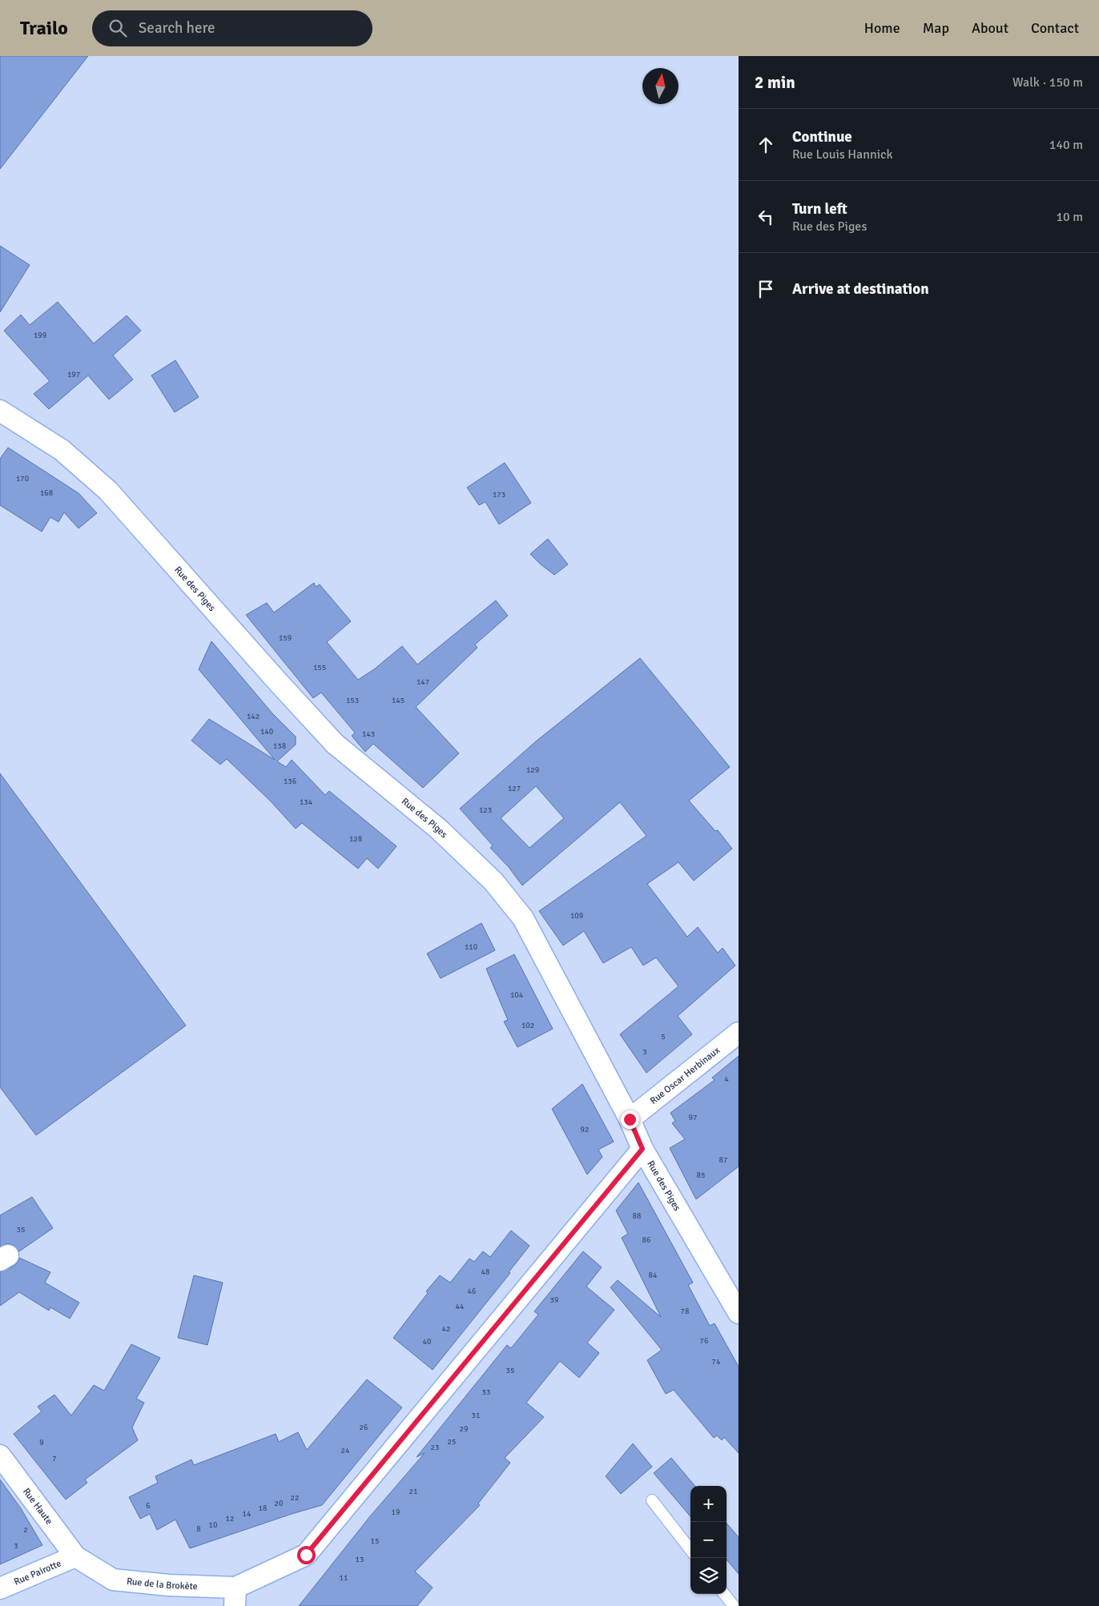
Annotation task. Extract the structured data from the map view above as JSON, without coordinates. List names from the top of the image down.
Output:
{
  "streets": {
    "street": [
      "Rue des Piges",
      "Rue Oscar Herbinaux",
      "Rue Haute",
      "Rue Pairotte",
      "Rue de la Brokète"
    ]
  },
  "crossings": [
    ["Rue des Piges", "Rue Oscar Herbinaux"],
    ["Rue Haute", "Rue Pairotte"],
    ["Rue Haute", "Rue de la Brokète"],
    ["Rue Pairotte", "Rue de la Brokète"]
  ],
  "house_numbers": [
    "199",
    "197",
    "170",
    "168",
    "173",
    "159",
    "155",
    "147",
    "153",
    "145",
    "142",
    "140",
    "143",
    "138",
    "129",
    "136",
    "127",
    "134",
    "123",
    "128",
    "109",
    "110",
    "104",
    "102",
    "5",
    "3",
    "4",
    "97",
    "92",
    "87",
    "85",
    "88",
    "35",
    "86",
    "48",
    "84",
    "46",
    "39",
    "44",
    "78",
    "42",
    "76",
    "40",
    "74",
    "35",
    "33",
    "31",
    "26",
    "29",
    "25",
    "9",
    "23",
    "24",
    "7",
    "21",
    "22",
    "20",
    "6",
    "18",
    "19",
    "14",
    "12",
    "10",
    "8",
    "2",
    "15",
    "3",
    "13",
    "11"
  ],
  "north": "top",
  "page": {
    "header": "Trailo",
    "search": "Search here",
    "nav": [
      "Home",
      "Map",
      "About",
      "Contact"
    ],
    "heading": ["2 min", "Walk · 150 m"],
    "list": [
      ["Continue", "Rue Louis Hannick", "140 m"],
      ["Turn left", "Rue des Piges", "10 m"],
      "Arrive at destination"
    ],
    "map_buttons": ["+", "−"]
  }
}
